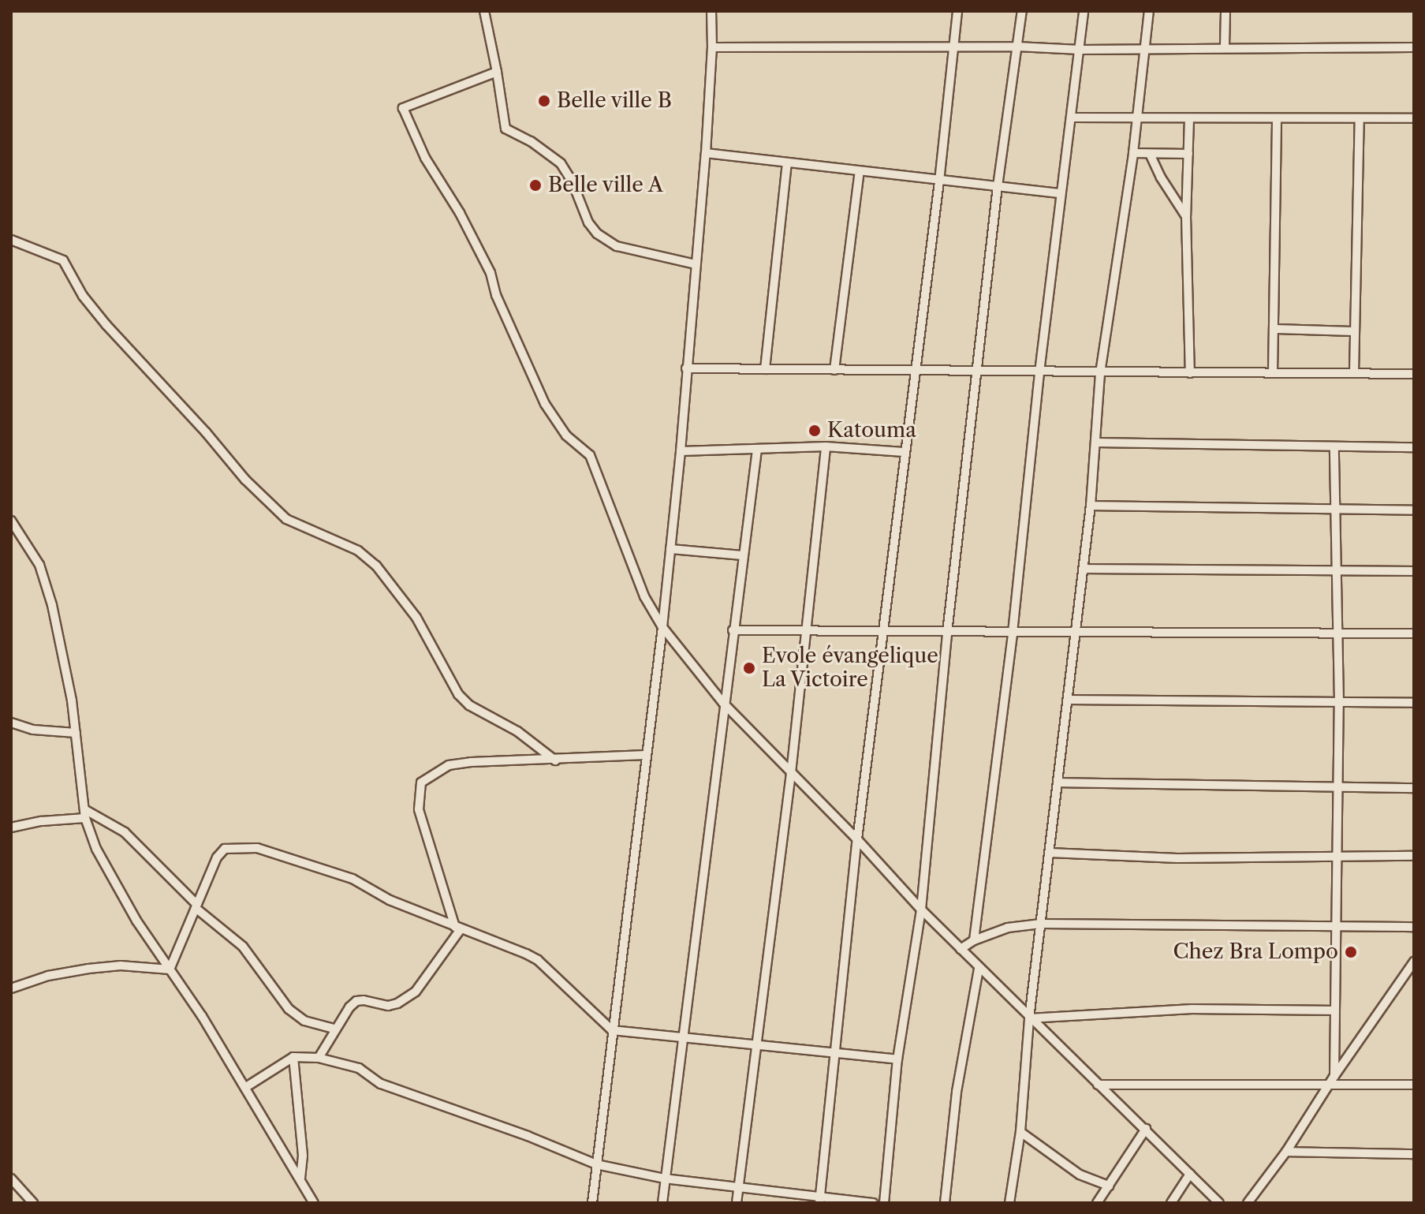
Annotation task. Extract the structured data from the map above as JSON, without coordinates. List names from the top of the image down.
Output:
{
  "places": [
    "Belle ville B",
    "Belle ville A",
    "Katouma",
    "Evole évangelique La Victoire",
    "Chez Bra Lompo"
  ]
}
